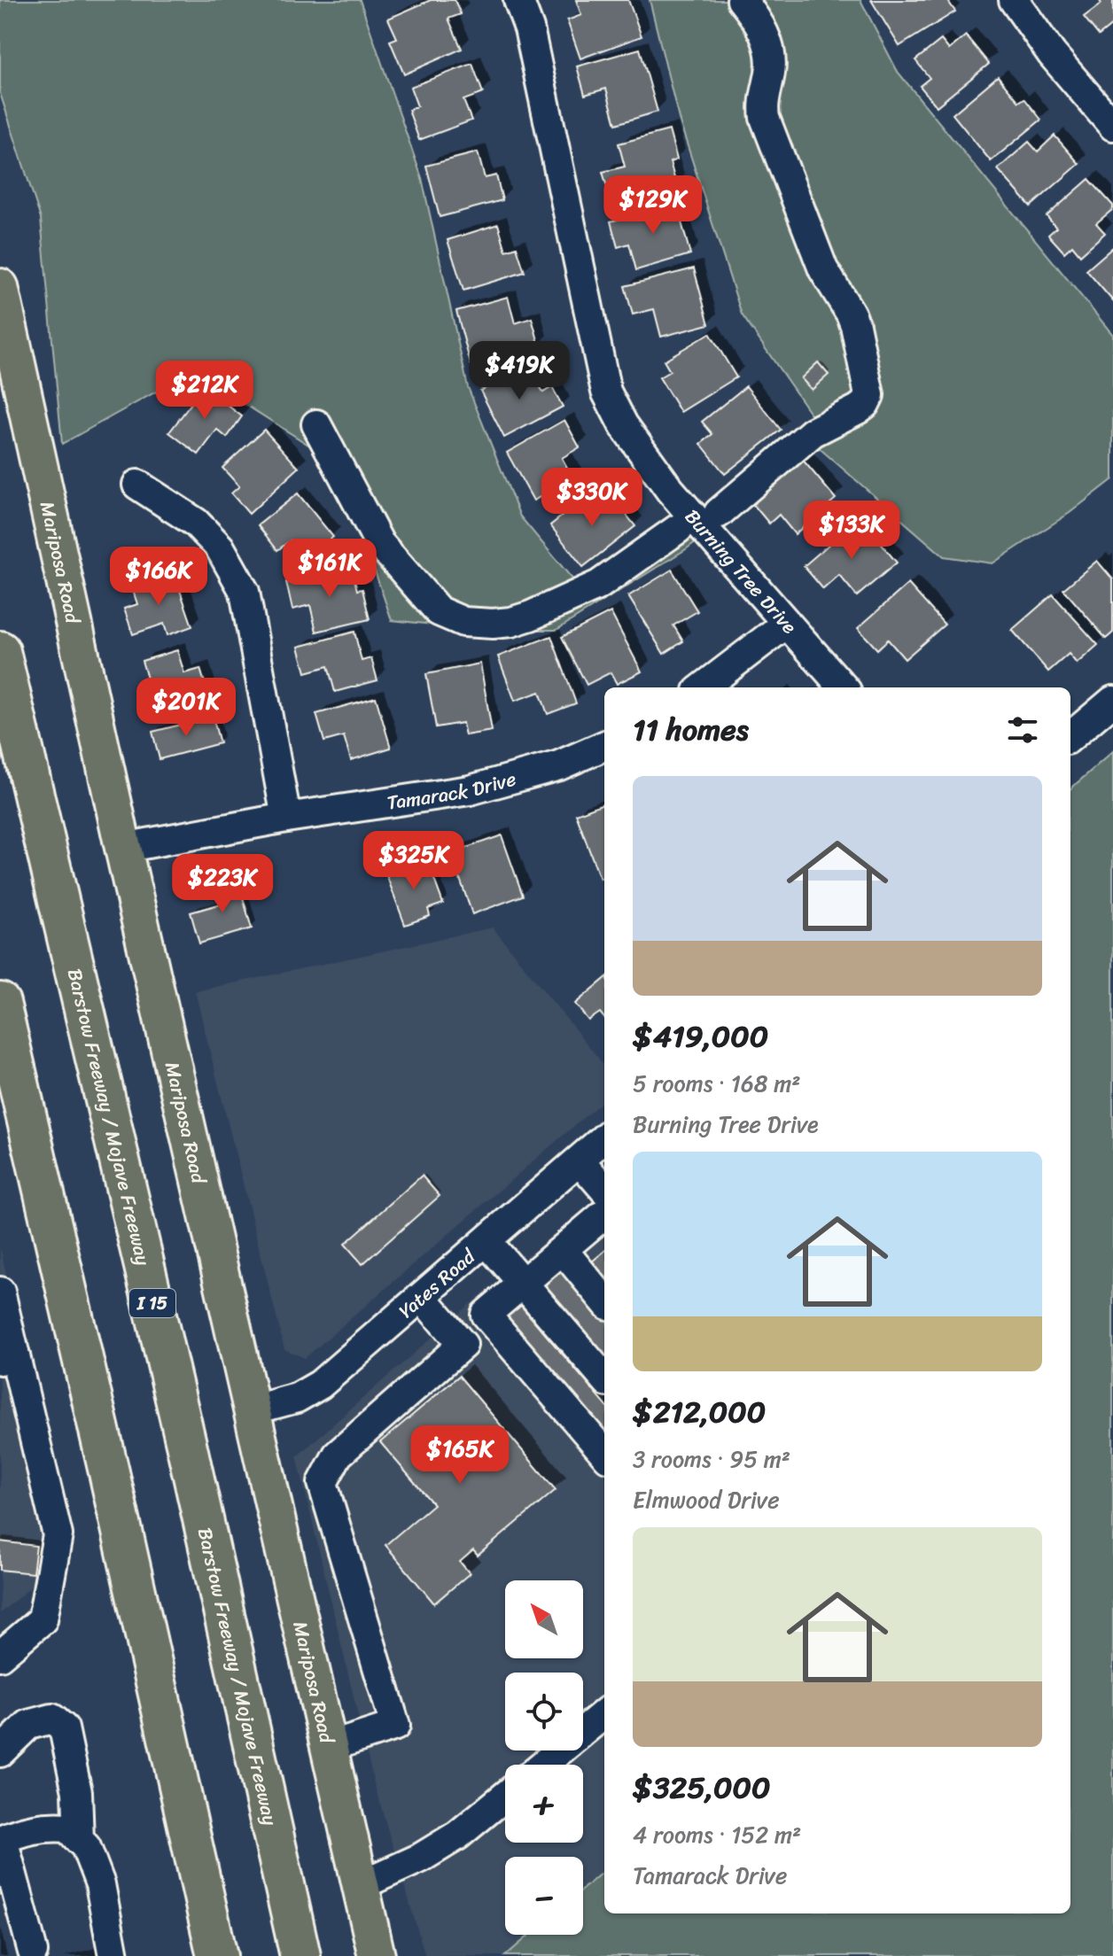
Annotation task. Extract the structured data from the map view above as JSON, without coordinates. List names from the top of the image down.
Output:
{
  "streets": {
    "highway": ["Barstow Freeway / Mojave Freeway", "I 15"],
    "main road": ["Mariposa Road"],
    "street": ["Burning Tree Drive", "Tamarack Drive", "Yates Road"]
  },
  "crossings": [
    ["Mariposa Road", "Tamarack Drive"],
    ["Mariposa Road", "Yates Road"]
  ],
  "north": "top left",
  "page": {
    "price": [
      "$129K",
      "$419K",
      "$212K",
      "$330K",
      "$133K",
      "$161K",
      "$166K",
      "$201K",
      "$325K",
      "$223K",
      "$165K"
    ],
    "heading": "11 homes",
    "list": [
      {
        "name": "$419,000",
        "note": "5 rooms · 168 m² · Burning Tree Drive"
      },
      {
        "name": "$212,000",
        "note": "3 rooms · 95 m² · Elmwood Drive"
      },
      {
        "name": "$325,000",
        "note": "4 rooms · 152 m² · Tamarack Drive"
      }
    ],
    "map_buttons": ["+", "−"]
  }
}
